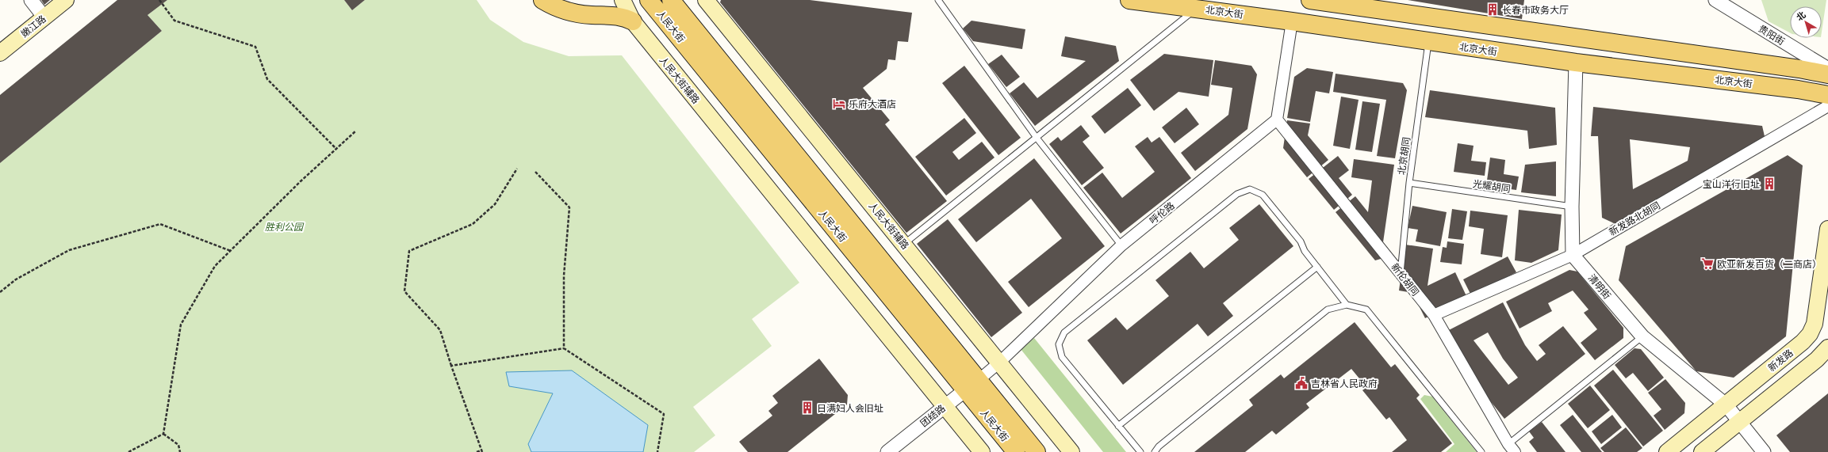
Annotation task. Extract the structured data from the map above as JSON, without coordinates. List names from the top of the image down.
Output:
{
  "streets": {
    "main road": [
      "北京大街",
      "嫩江路",
      "人民大街",
      "人民大街辅路",
      "新发路"
    ],
    "street": [
      "贵阳街",
      "呼伦路",
      "新发路北胡同",
      "新伦胡同",
      "清明街",
      "团结路"
    ],
    "lane": ["北京胡同", "光耀胡同"]
  },
  "crossings": [
    ["北京大街", "北京胡同"],
    ["人民大街", "呼伦路"],
    ["人民大街", "团结路"],
    ["人民大街辅路", "呼伦路"],
    ["人民大街辅路", "团结路"],
    ["北京胡同", "光耀胡同"],
    ["北京胡同", "新伦胡同"],
    ["呼伦路", "新伦胡同"],
    ["呼伦路", "团结路"],
    ["新发路北胡同", "新伦胡同"],
    ["新发路北胡同", "清明街"],
    ["清明街", "新发路"]
  ],
  "parks": ["胜利公园"],
  "places": {
    "building": ["长春市政务大厅", "宝山洋行旧址", "日满妇人会旧址"],
    "hotel": ["乐府大酒店"],
    "supermarket": ["欧亚新发百货（二商店）"],
    "public building": ["吉林省人民政府"]
  },
  "north": "top left"
}
